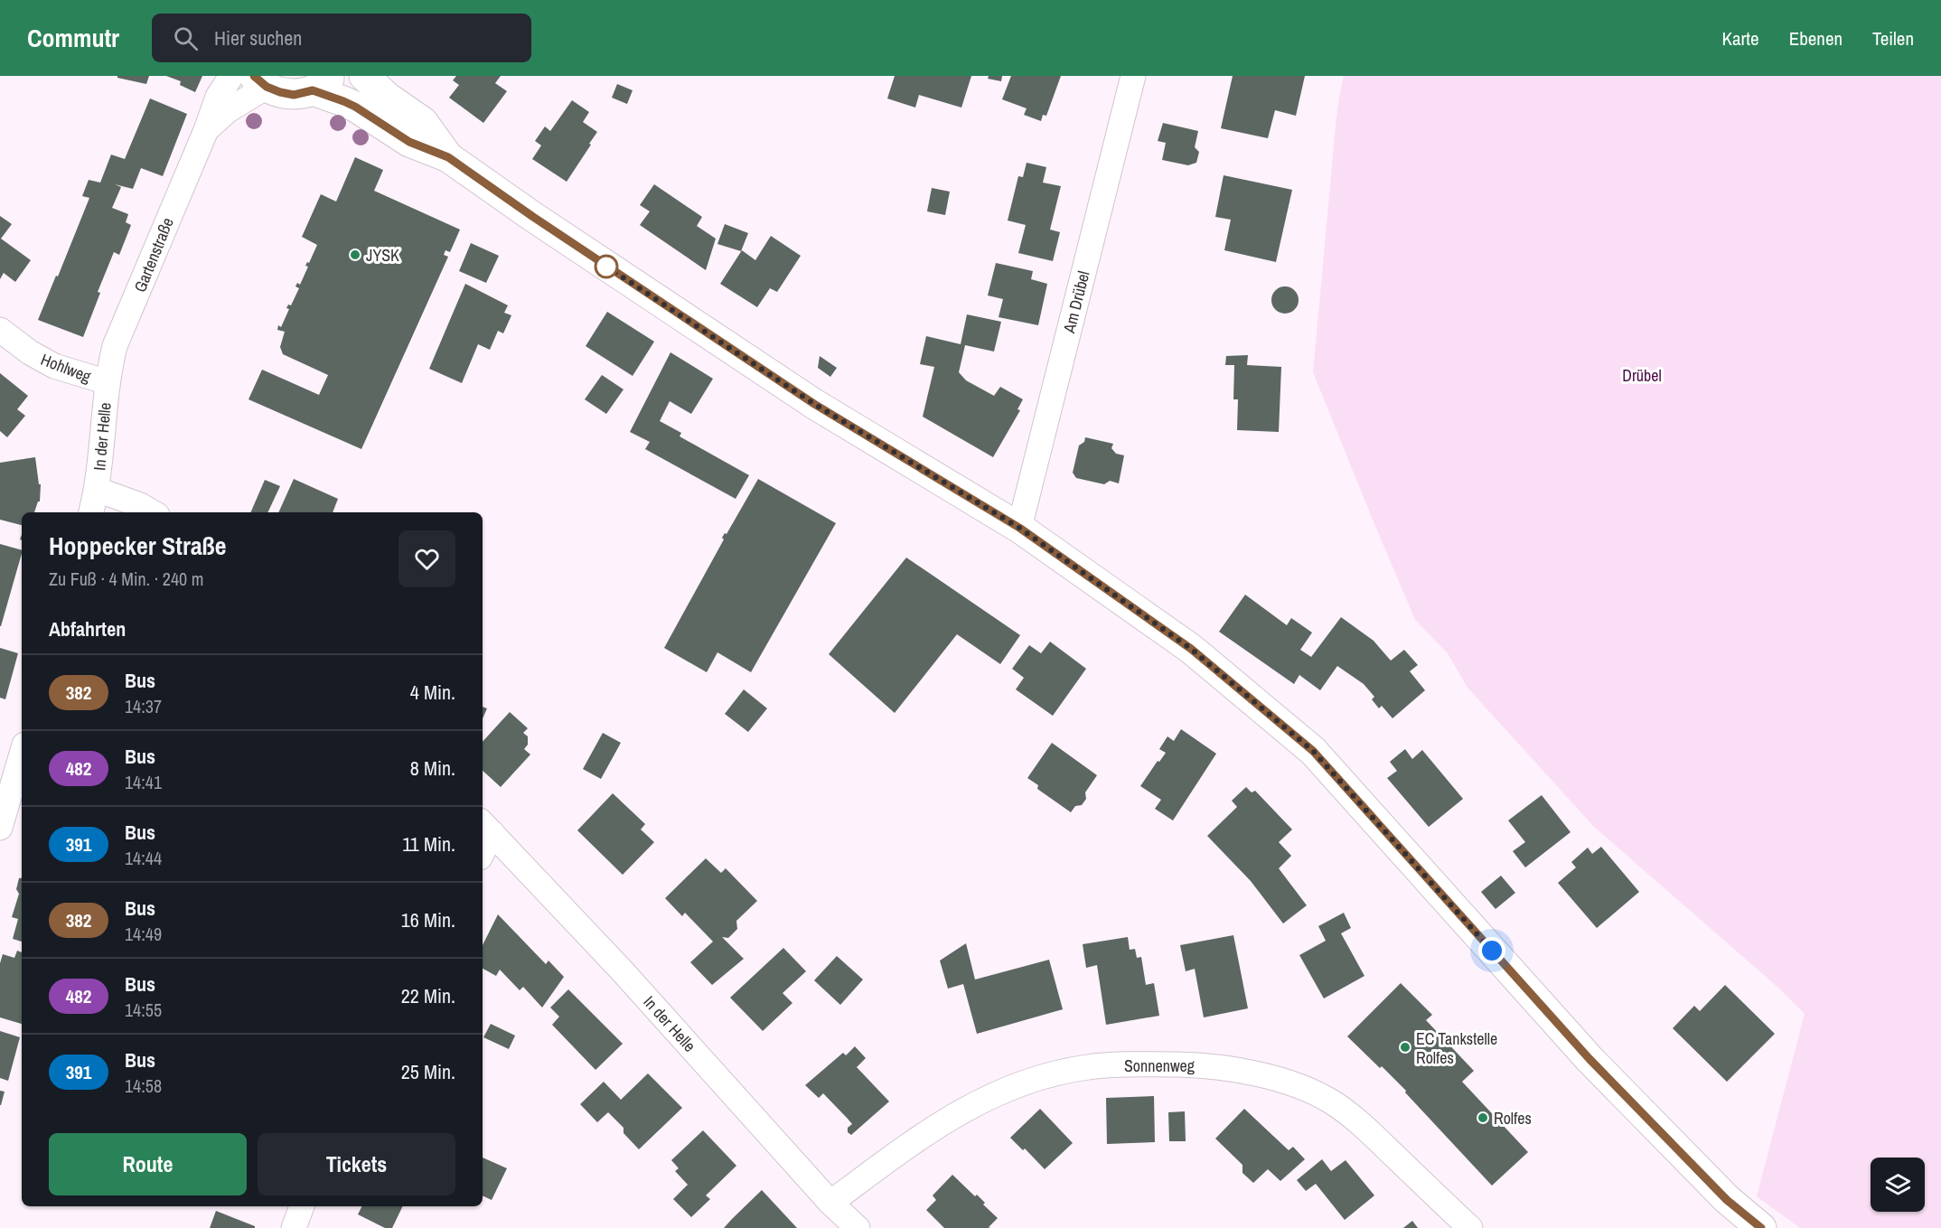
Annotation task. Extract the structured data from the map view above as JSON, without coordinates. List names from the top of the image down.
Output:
{
  "streets": {
    "street": [
      "Gartenstraße",
      "Am Drübel",
      "Hohlweg",
      "In der Helle",
      "Sonnenweg"
    ]
  },
  "crossings": [
    ["Gartenstraße", "Hohlweg"],
    ["Gartenstraße", "In der Helle"],
    ["Hohlweg", "In der Helle"],
    ["In der Helle", "Sonnenweg"]
  ],
  "parks": ["Drübel"],
  "places": ["JYSK", "EC Tankstelle Rolfes", "Rolfes"],
  "lines": ["bus line 382"],
  "page": {
    "header": "Commutr",
    "search": "Hier suchen",
    "nav": ["Karte", "Ebenen", "Teilen"],
    "heading": [
      ["Hoppecker Straße", "Zu Fuß · 4 Min. · 240 m"],
      "Abfahrten"
    ],
    "list": [
      {
        "mark": "382",
        "name": "Bus",
        "note": "14:37",
        "value": "4 Min."
      },
      {
        "mark": "482",
        "name": "Bus",
        "note": "14:41",
        "value": "8 Min."
      },
      {
        "mark": "391",
        "name": "Bus",
        "note": "14:44",
        "value": "11 Min."
      },
      {
        "mark": "382",
        "name": "Bus",
        "note": "14:49",
        "value": "16 Min."
      },
      {
        "mark": "482",
        "name": "Bus",
        "note": "14:55",
        "value": "22 Min."
      },
      {
        "mark": "391",
        "name": "Bus",
        "note": "14:58",
        "value": "25 Min."
      }
    ],
    "buttons": ["Route", "Tickets"]
  }
}
